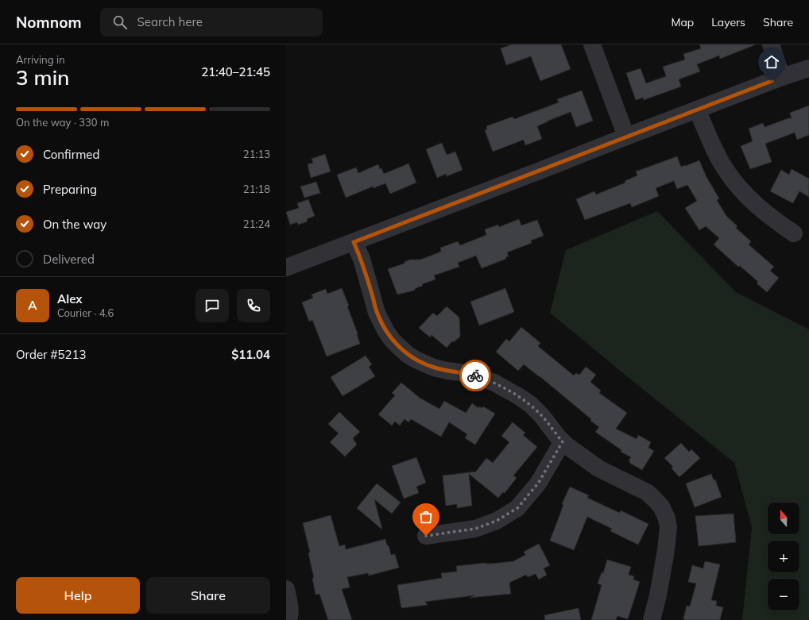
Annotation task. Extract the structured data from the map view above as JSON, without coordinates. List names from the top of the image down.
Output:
{
  "north": "top",
  "page": {
    "header": "Nomnom",
    "search": "Search here",
    "nav": ["Map", "Layers", "Share"],
    "heading": ["3 min", "Arriving in", "21:40–21:45"],
    "panel": [
      "Alex",
      "Courier · 4.6",
      "Order #5213",
      "$11.04"
    ],
    "bar": "On the way · 330 m",
    "list": [
      ["Confirmed", "21:13"],
      ["Preparing", "21:18"],
      ["On the way", "21:24"],
      "Delivered"
    ],
    "round": "A",
    "map_buttons": ["+", "−"],
    "buttons": ["Help", "Share"]
  }
}
